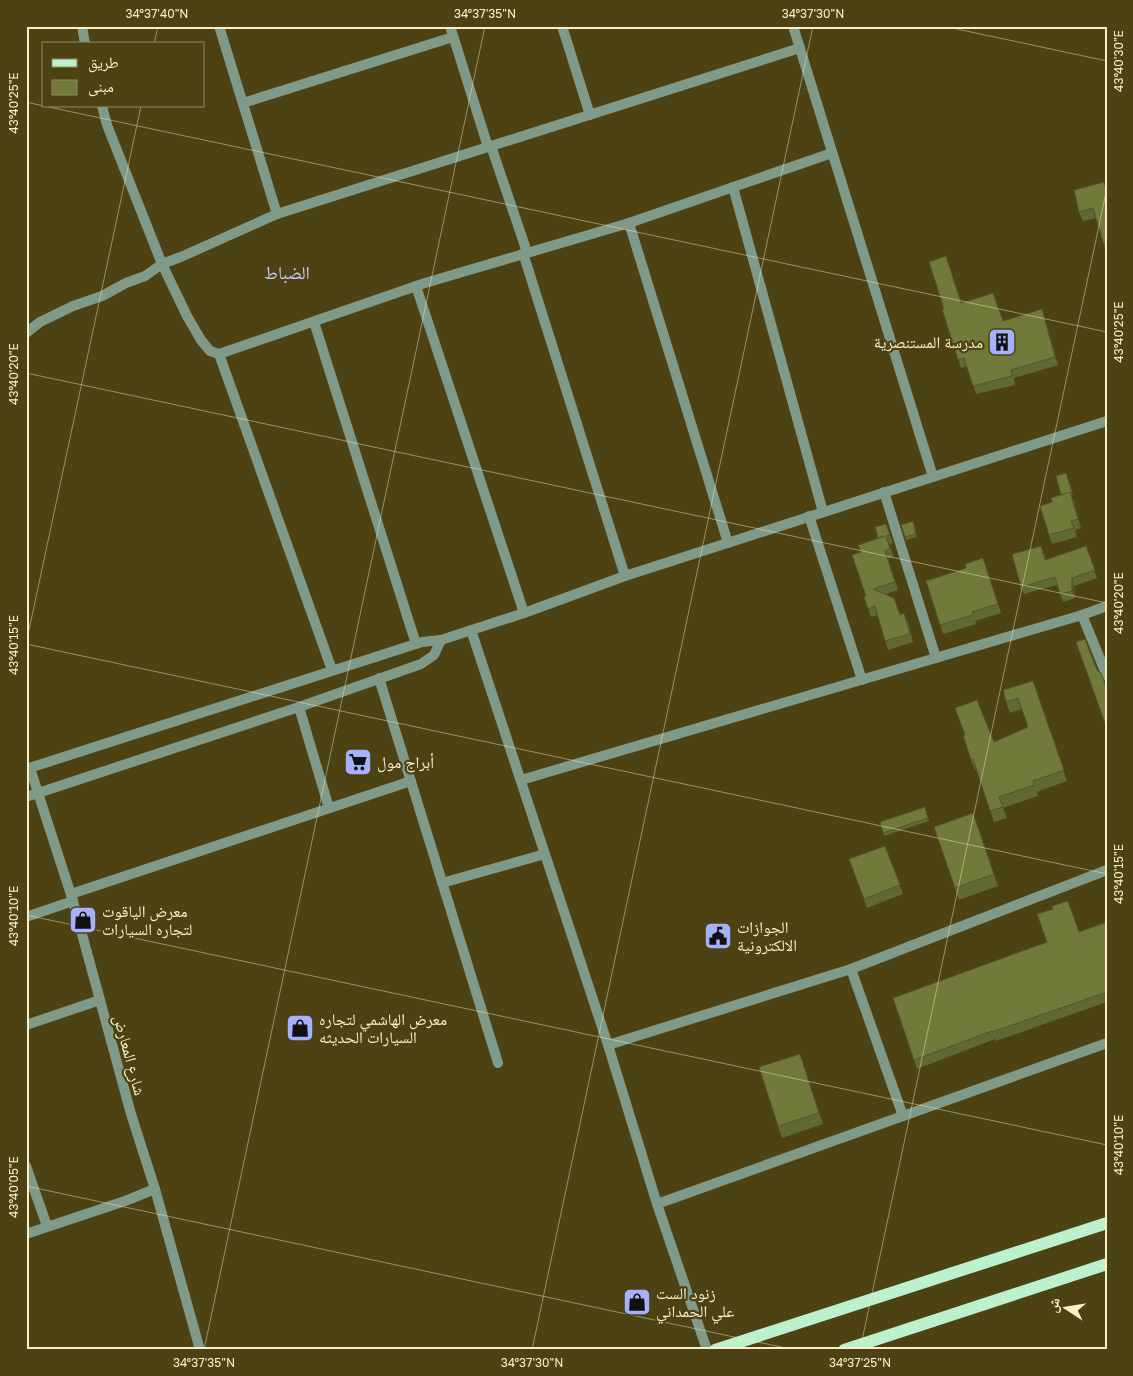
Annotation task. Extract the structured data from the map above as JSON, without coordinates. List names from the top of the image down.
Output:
{
  "streets": {
    "street": ["شارع المعارض"]
  },
  "districts": ["الضباط"],
  "places": {
    "building": ["مدرسة المستنصرية"],
    "supermarket": ["أبراج مول"],
    "shop": ["معرض الياقوت لتجاره السيارات", "معرض الهاشمي لتجاره السيارات الحديثه", "زنود الست علي الحمداني"],
    "public building": ["الجوازات الالكترونية"]
  },
  "legend": ["طريق", "مبنى"],
  "north": "left",
  "coordinates": [
    "34°37'40\"N",
    "34°37'35\"N",
    "34°37'30\"N",
    "43°40'30\"E",
    "43°40'25\"E",
    "43°40'20\"E",
    "43°40'15\"E",
    "43°40'10\"E",
    "43°40'05\"E",
    "34°37'25\"N"
  ]
}
